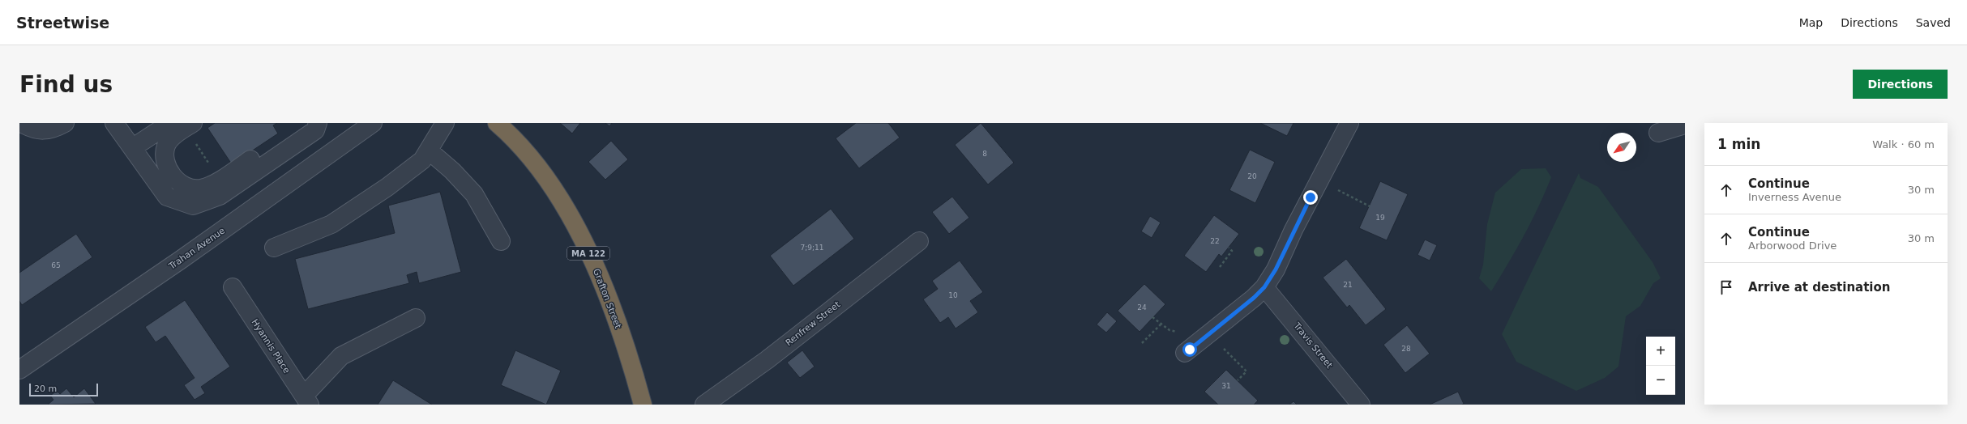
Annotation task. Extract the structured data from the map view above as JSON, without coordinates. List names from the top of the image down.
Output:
{
  "streets": {
    "highway": ["MA 122", "Grafton Street"],
    "street": [
      "Trahan Avenue",
      "Renfrew Street",
      "Travis Street",
      "Hyannis Place"
    ]
  },
  "house_numbers": [
    "8",
    "20",
    "19",
    "22",
    "7;9;11",
    "65",
    "21",
    "10",
    "24",
    "28",
    "31"
  ],
  "scale_bar": "20 m",
  "north": "bottom left",
  "page": {
    "header": "Streetwise",
    "nav": ["Map", "Directions", "Saved"],
    "buttons": "Directions",
    "title": "Find us",
    "heading": ["1 min", "Walk · 60 m"],
    "list": [
      ["Continue", "Inverness Avenue", "30 m"],
      ["Continue", "Arborwood Drive", "30 m"],
      "Arrive at destination"
    ],
    "map_buttons": ["+", "−"],
    "scale": "20 m"
  }
}
